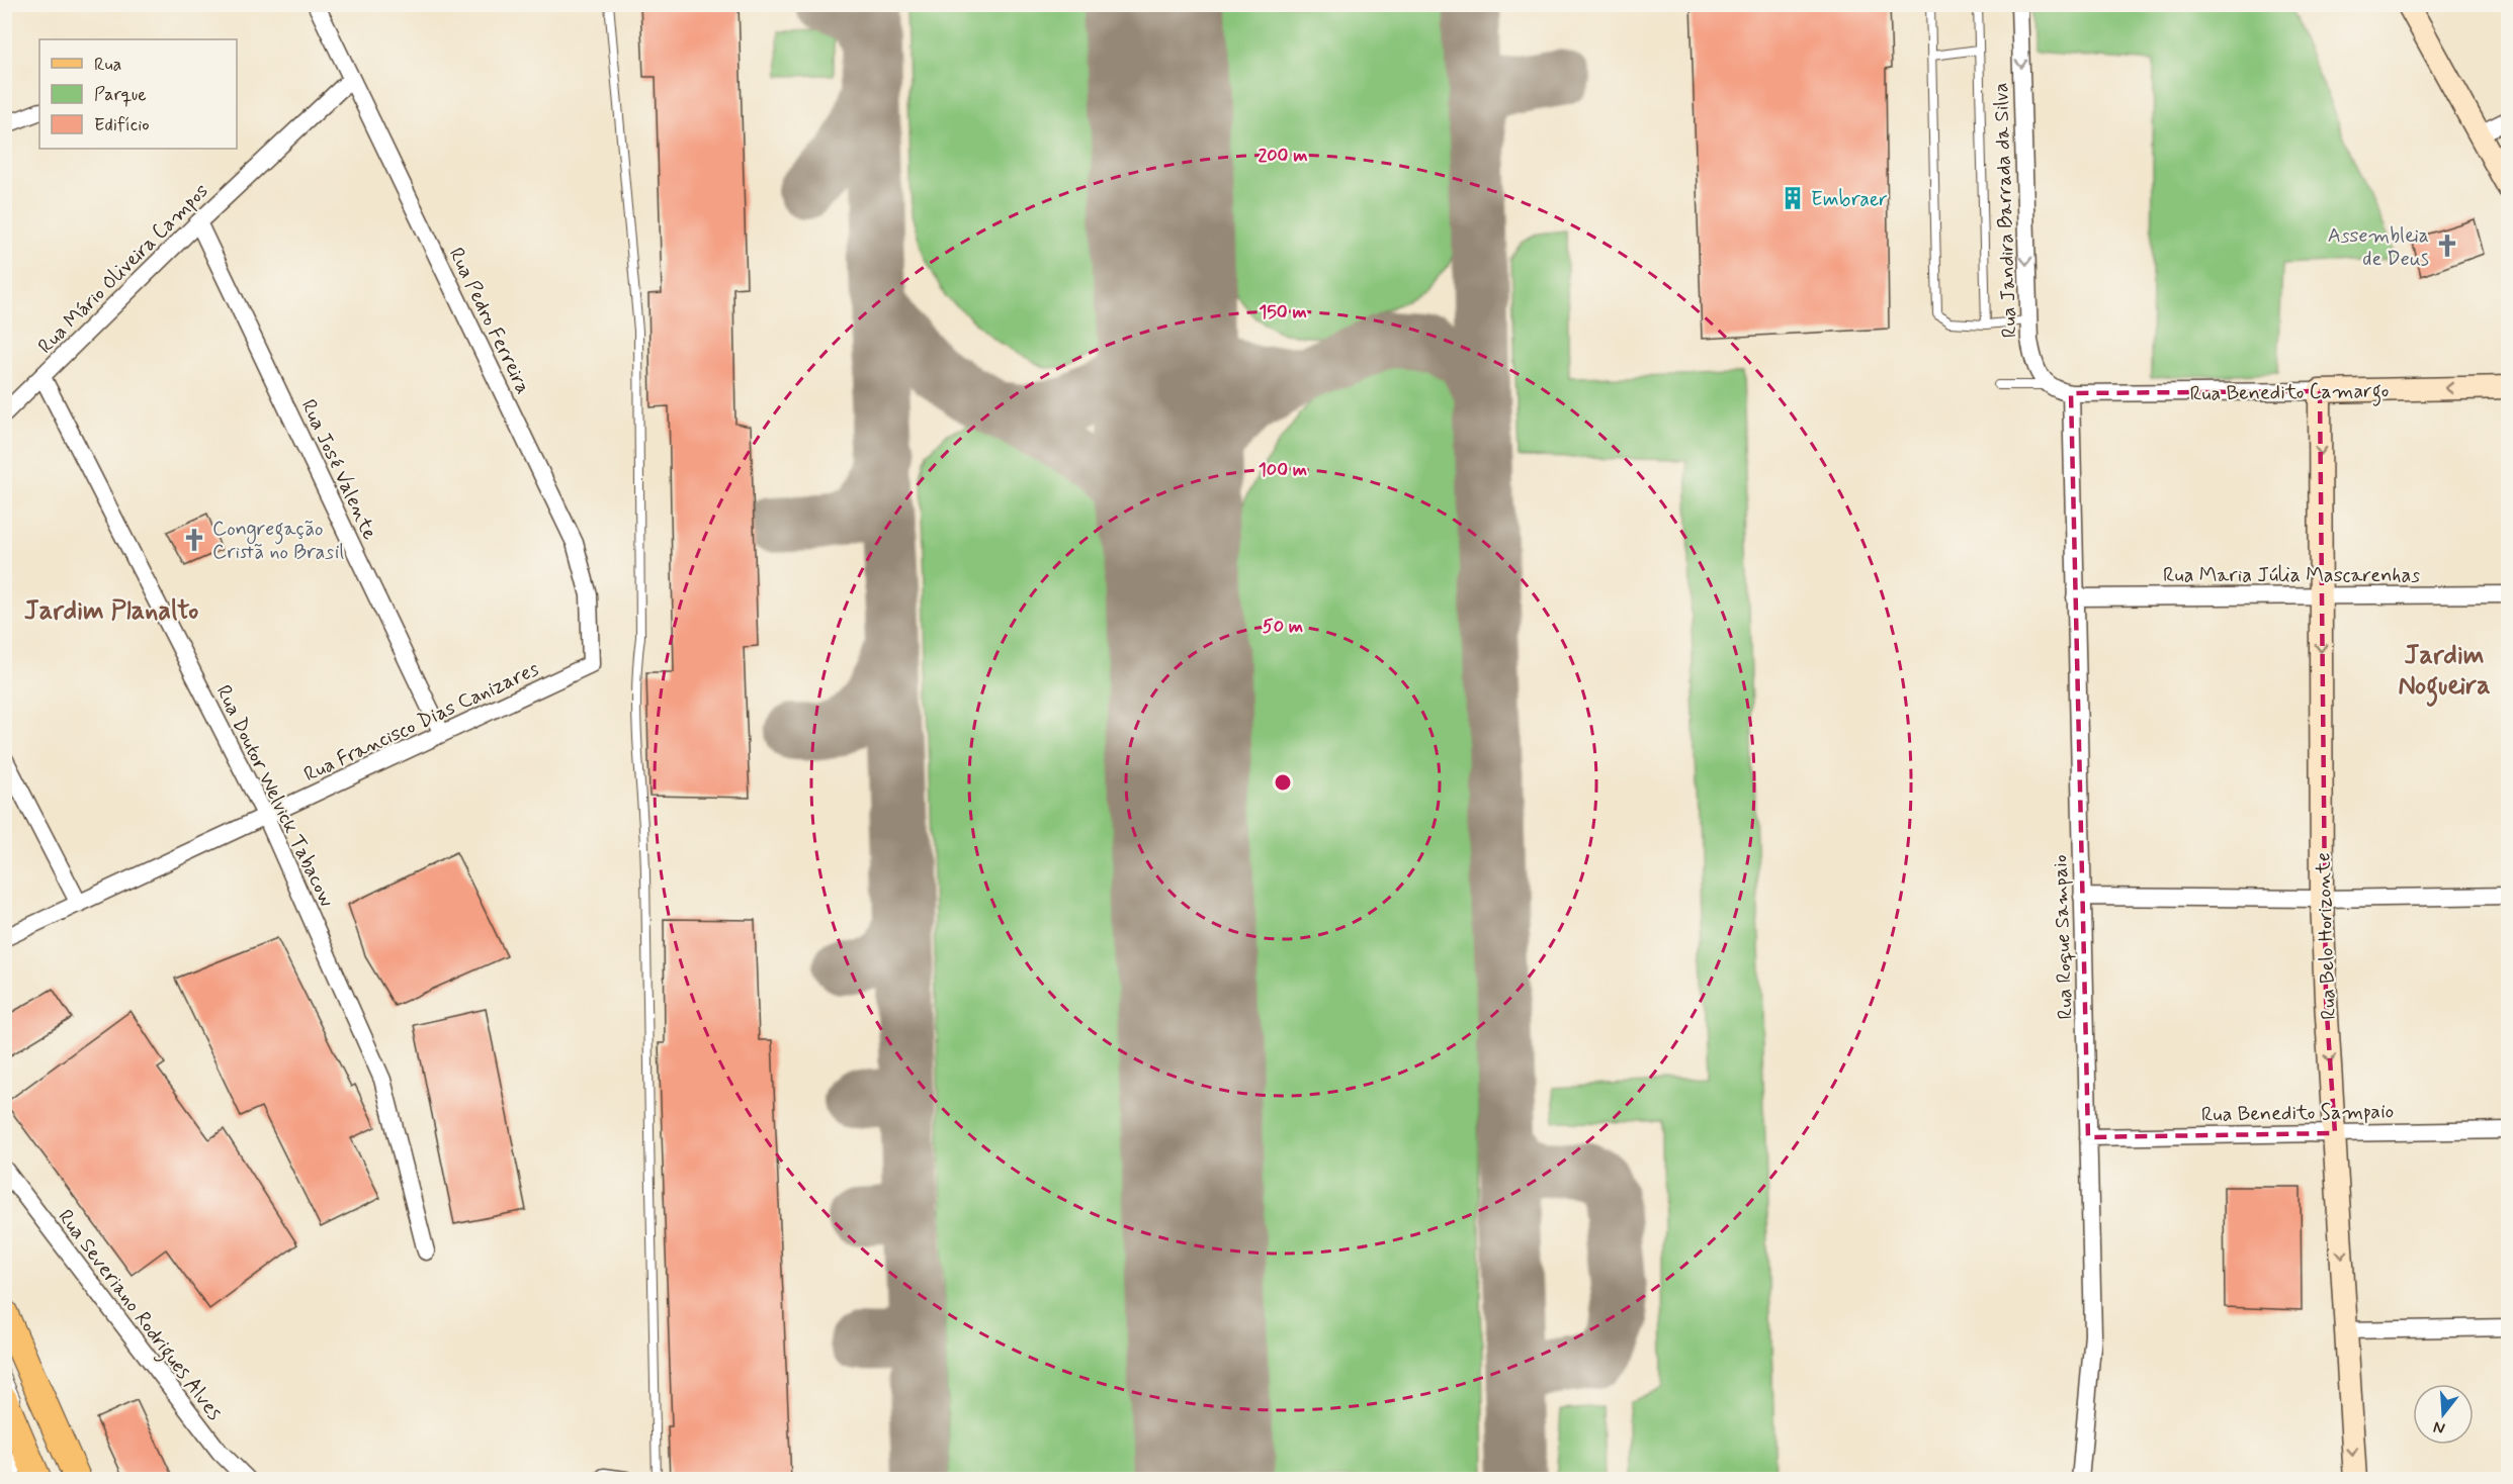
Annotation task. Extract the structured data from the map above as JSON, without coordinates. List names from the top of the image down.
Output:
{
  "streets": {
    "street": [
      "Rua Jandira Barrada da Silva",
      "Rua Mário Oliveira Campos",
      "Rua Pedro Ferreira",
      "Rua Benedito Camargo",
      "Rua José Valente",
      "Rua Maria Júlia Mascarenhas",
      "Rua Francisco Dias Canizares",
      "Rua Doutor Welvick Tabacow",
      "Rua Belo Horizonte",
      "Rua Roque Sampaio",
      "Rua Benedito Sampaio",
      "Rua Severiano Rodrigues Alves"
    ]
  },
  "crossings": [
    ["Rua Mário Oliveira Campos", "Rua Pedro Ferreira"],
    ["Rua Mário Oliveira Campos", "Rua José Valente"],
    ["Rua Mário Oliveira Campos", "Rua Doutor Welvick Tabacow"],
    ["Rua Pedro Ferreira", "Rua Francisco Dias Canizares"],
    ["Rua Benedito Camargo", "Rua Belo Horizonte"],
    ["Rua Benedito Camargo", "Rua Roque Sampaio"],
    ["Rua José Valente", "Rua Francisco Dias Canizares"],
    ["Rua Maria Júlia Mascarenhas", "Rua Belo Horizonte"],
    ["Rua Maria Júlia Mascarenhas", "Rua Roque Sampaio"],
    ["Rua Francisco Dias Canizares", "Rua Doutor Welvick Tabacow"],
    ["Rua Belo Horizonte", "Rua Benedito Sampaio"],
    ["Rua Roque Sampaio", "Rua Benedito Sampaio"]
  ],
  "one_way": ["Rua Jandira Barrada da Silva", "Rua Benedito Camargo", "Rua Belo Horizonte"],
  "districts": ["Jardim Planalto", "Jardim Nogueira"],
  "places": {
    "building": ["Embraer"],
    "church": ["Assembleia de Deus", "Congregação Cristã no Brasil"]
  },
  "legend": ["Rua", "Parque", "Edifício"],
  "north": "bottom",
  "rings": [
    "200 m",
    "150 m",
    "100 m",
    "50 m"
  ]
}
